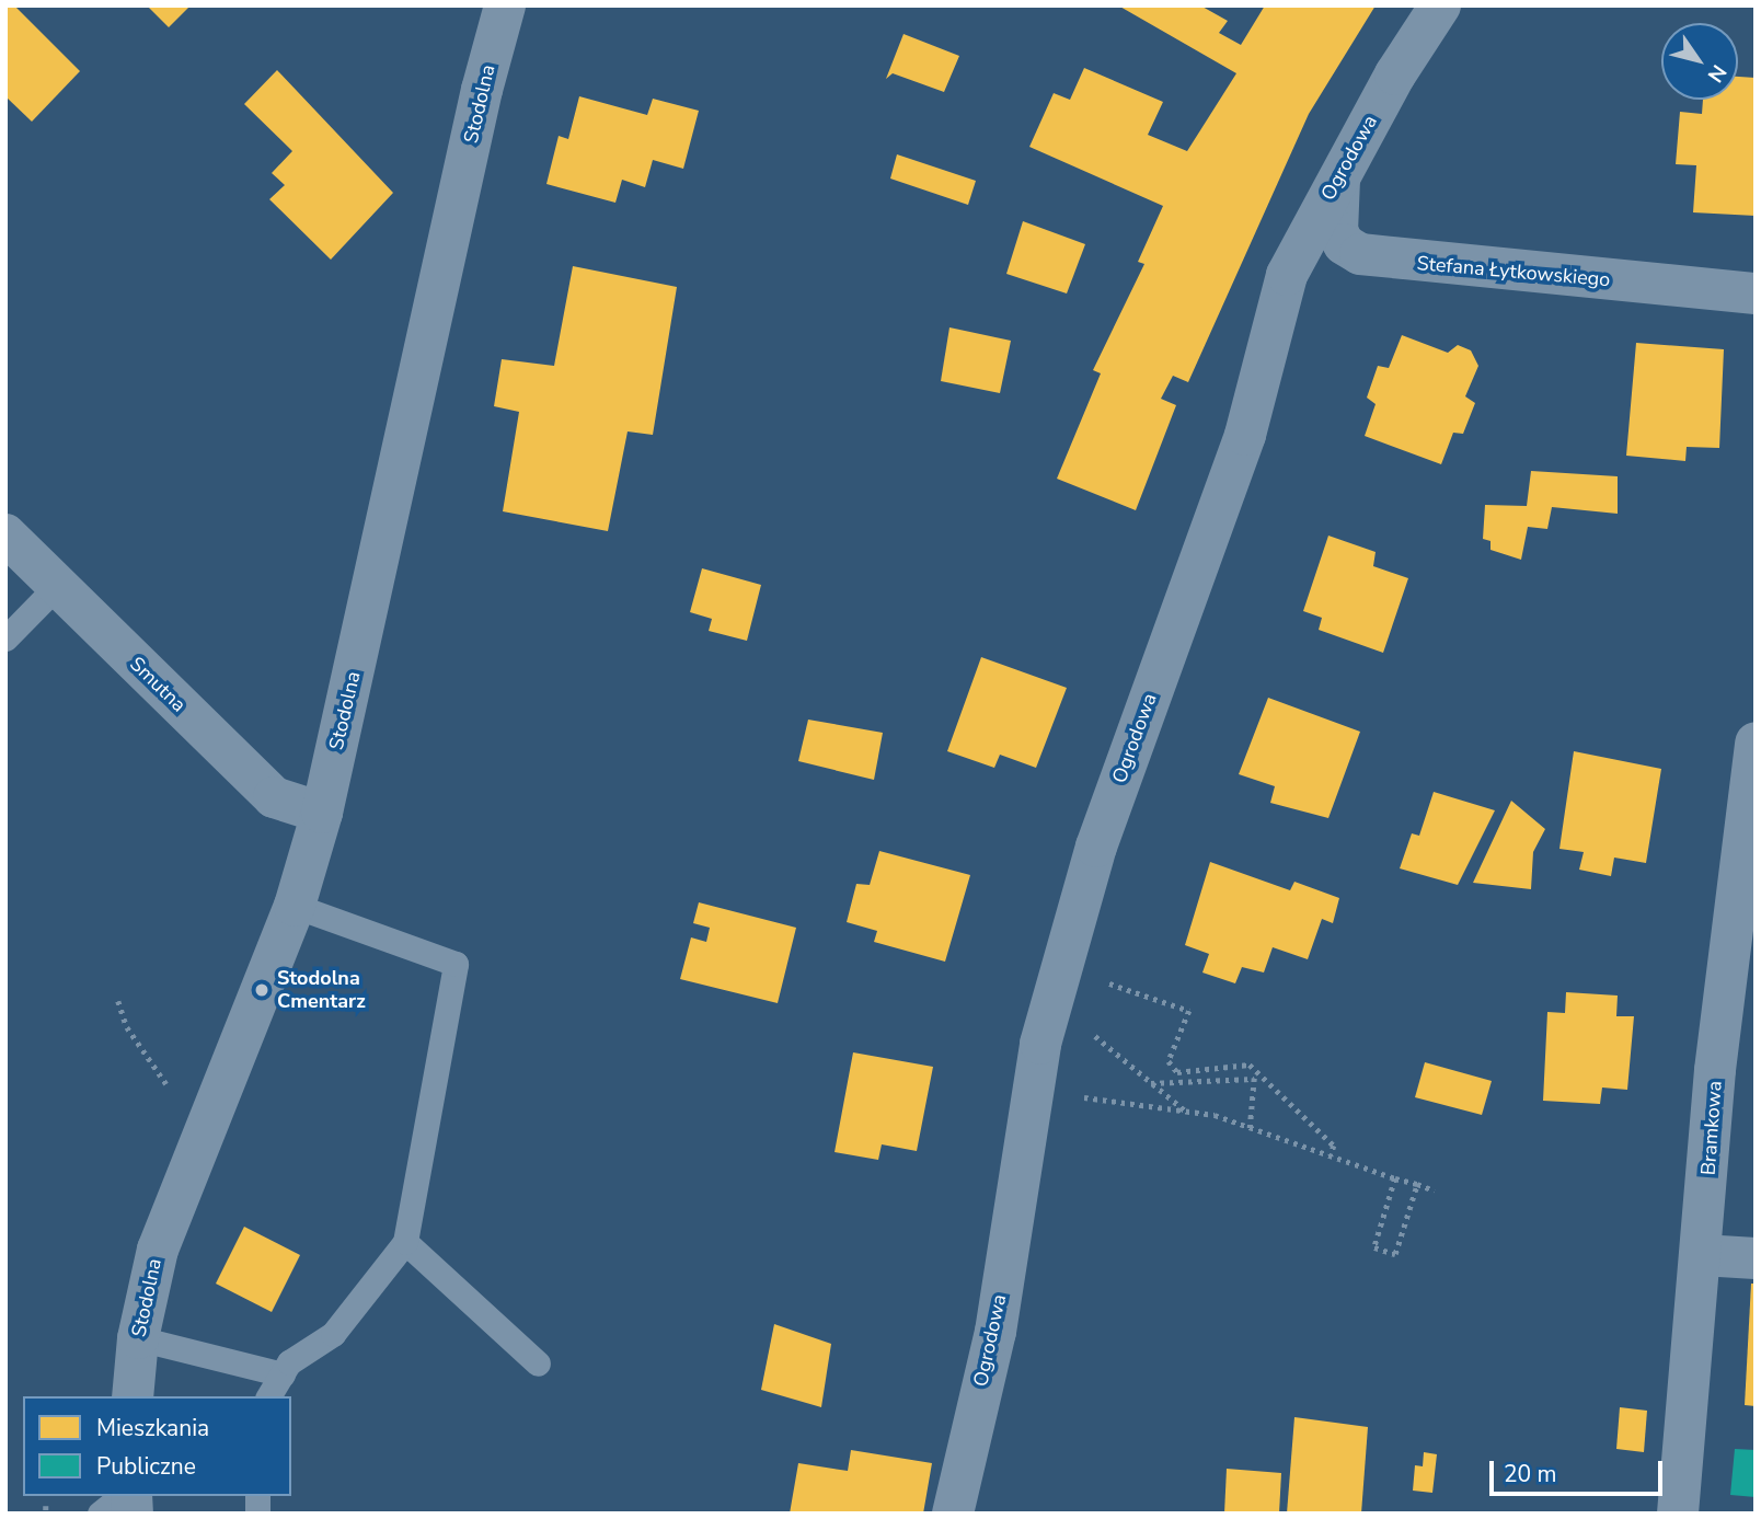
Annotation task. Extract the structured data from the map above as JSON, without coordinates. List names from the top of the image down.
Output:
{
  "streets": {
    "street": [
      "Stodolna",
      "Ogrodowa",
      "Stefana Łytkowskiego",
      "Smutna",
      "Bramkowa"
    ]
  },
  "crossings": [
    ["Stodolna", "Smutna"],
    ["Ogrodowa", "Stefana Łytkowskiego"]
  ],
  "places": ["Stodolna Cmentarz"],
  "legend": ["Mieszkania", "Publiczne"],
  "scale_bar": "20 m",
  "north": "bottom right"
}
